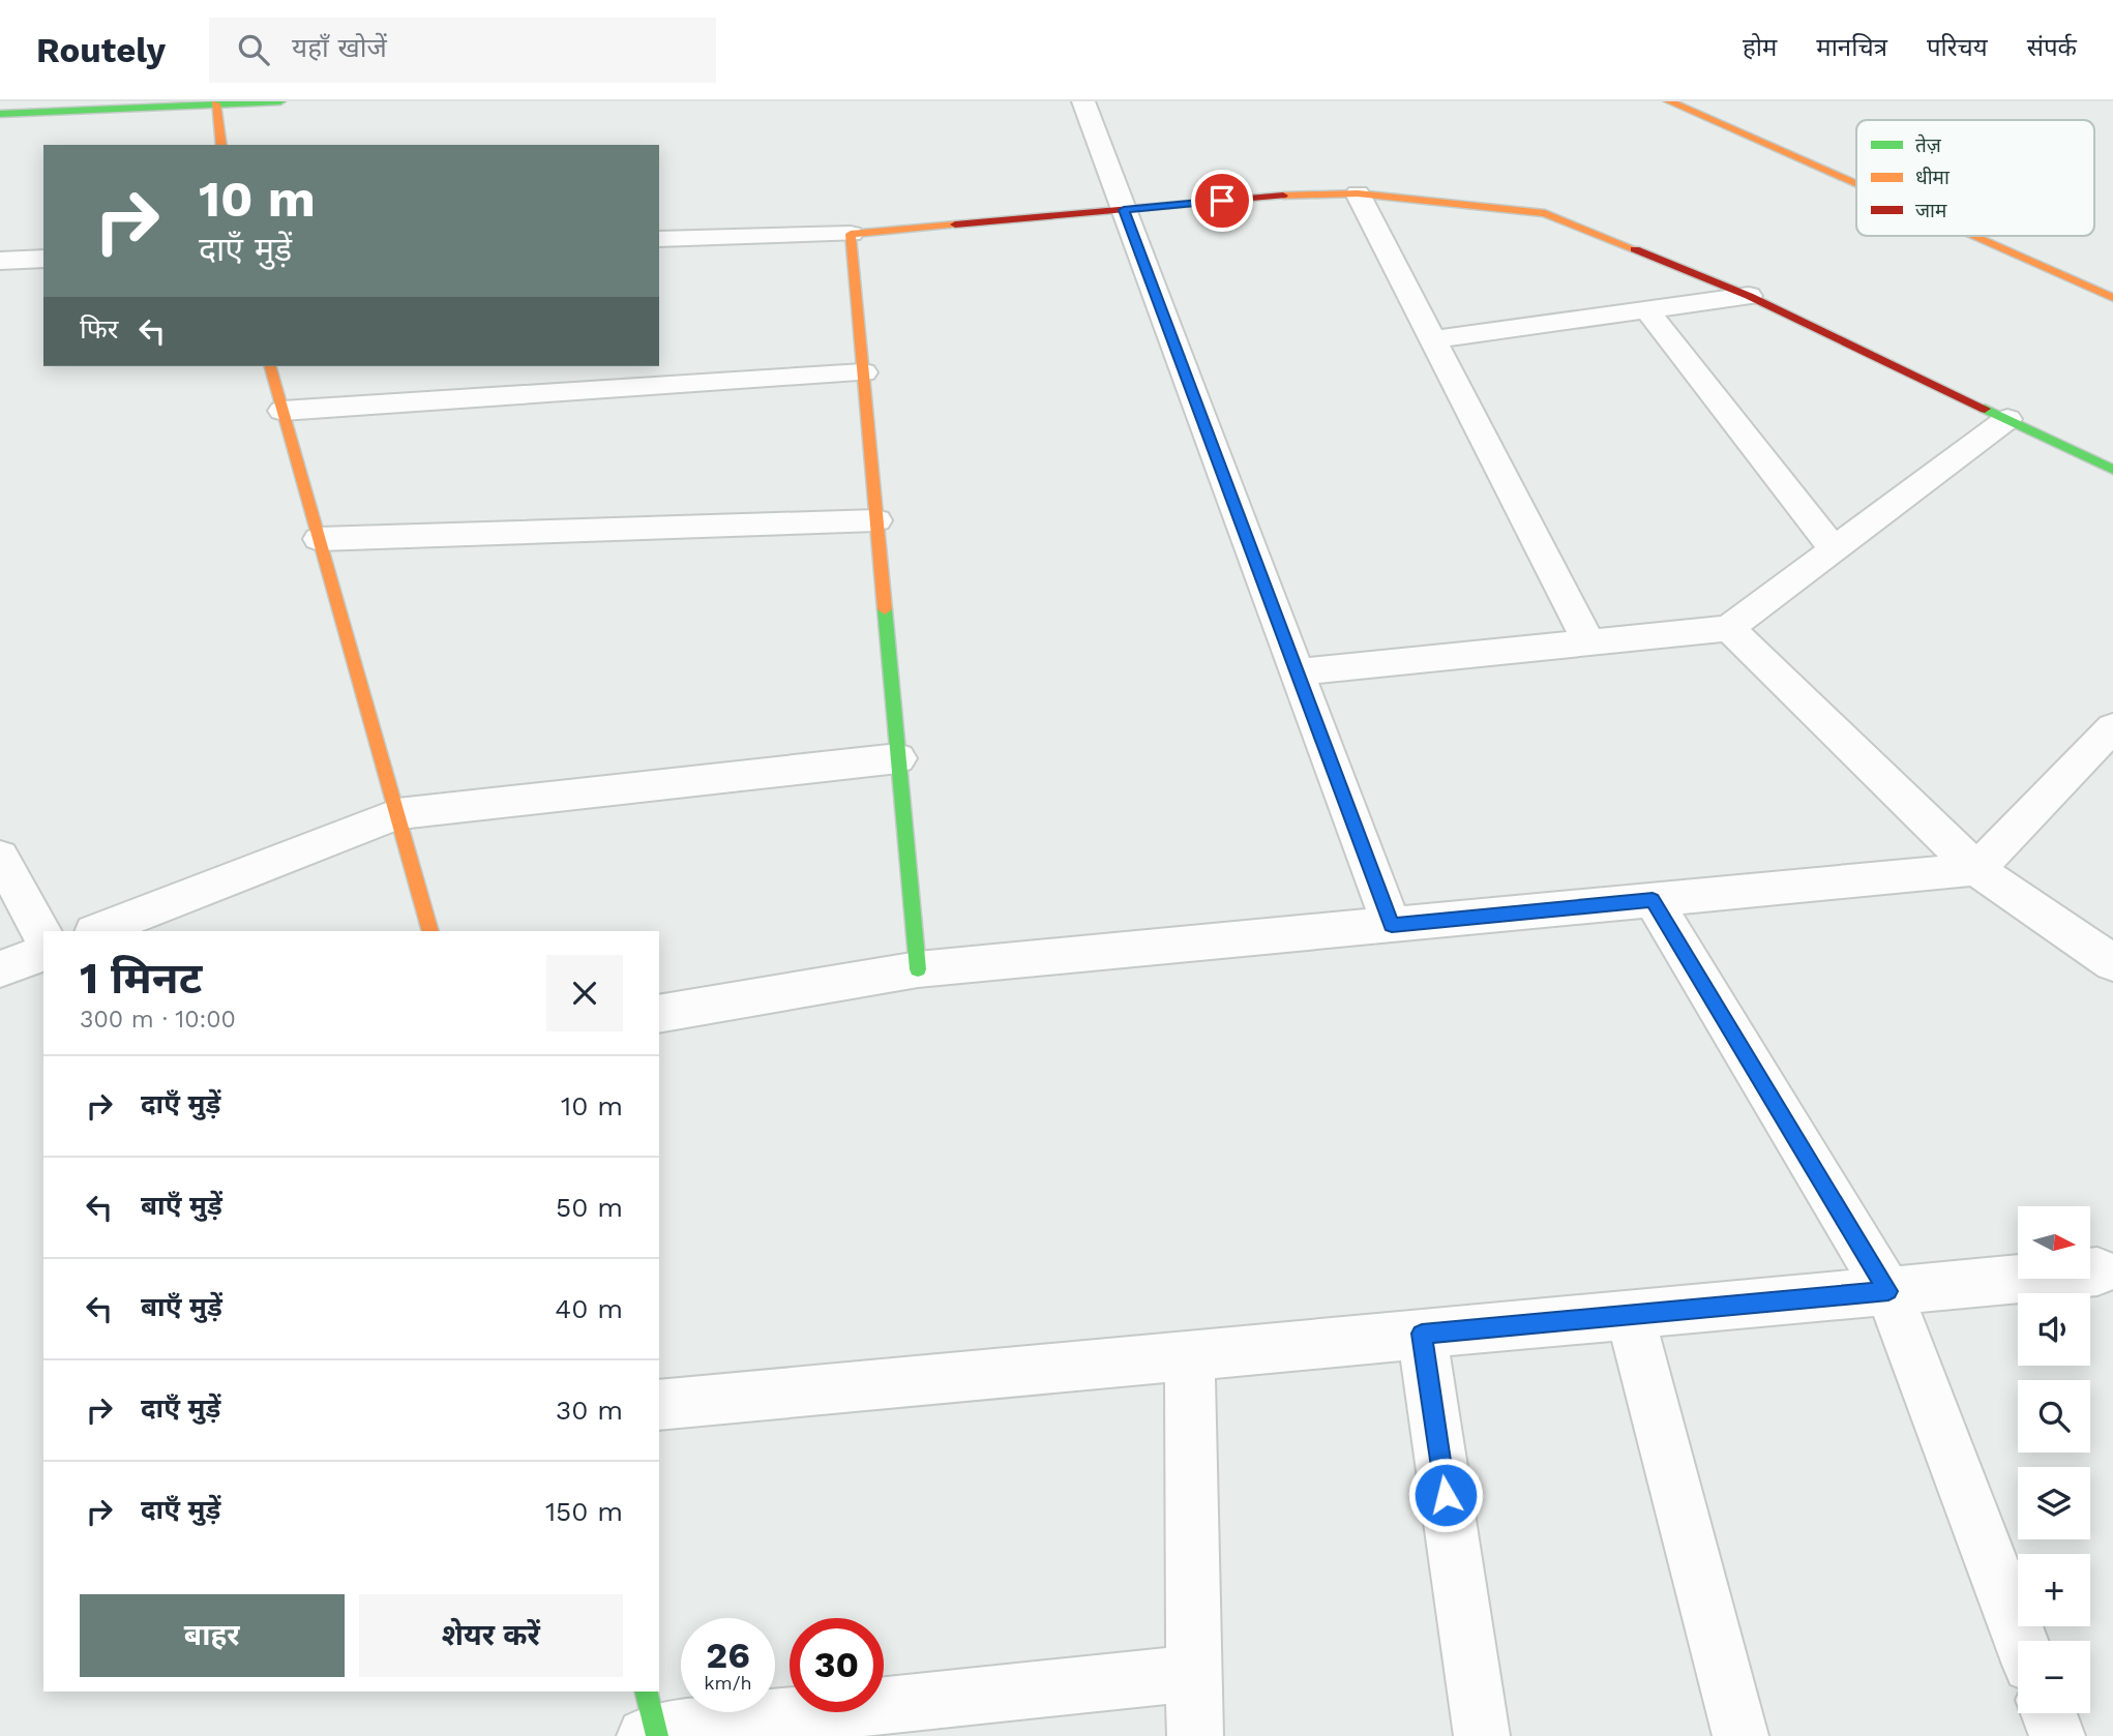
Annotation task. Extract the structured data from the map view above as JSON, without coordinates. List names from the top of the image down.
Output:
{
  "legend": ["तेज़", "धीमा", "जाम"],
  "north": "right",
  "page": {
    "header": "Routely",
    "search": "यहाँ खोजें",
    "nav": [
      "होम",
      "मानचित्र",
      "परिचय",
      "संपर्क"
    ],
    "turn": ["10 m", "दाएँ मुड़ें"],
    "then": "फिर",
    "heading": ["1 मिनट", "300 m · 10:00"],
    "list": [
      {
        "name": "दाएँ मुड़ें",
        "value": "10 m"
      },
      {
        "name": "बाएँ मुड़ें",
        "value": "50 m"
      },
      {
        "name": "बाएँ मुड़ें",
        "value": "40 m"
      },
      {
        "name": "दाएँ मुड़ें",
        "value": "30 m"
      },
      {
        "name": "दाएँ मुड़ें",
        "value": "150 m"
      }
    ],
    "map_buttons": ["+", "−"],
    "buttons": ["बाहर", "शेयर करें"],
    "speed": "26 km/h",
    "limit": "30"
  }
}
